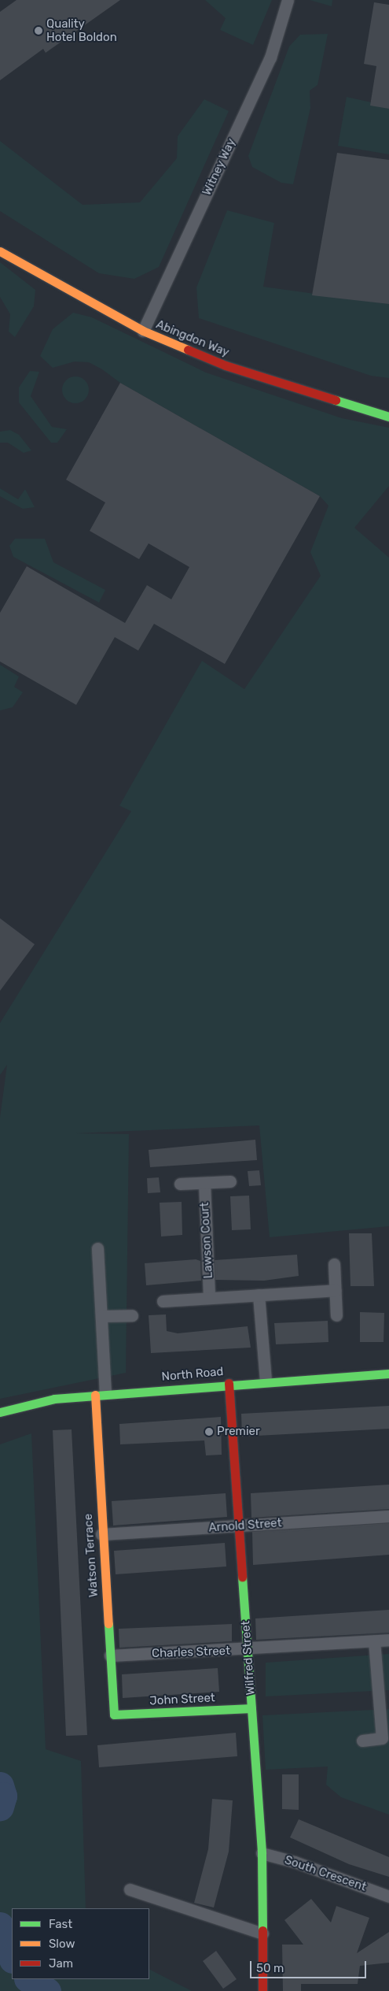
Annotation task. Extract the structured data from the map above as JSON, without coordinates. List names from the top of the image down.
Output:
{
  "streets": {
    "street": [
      "Witney Way",
      "Abingdon Way",
      "Lawson Court",
      "North Road",
      "Arnold Street",
      "Watson Terrace",
      "Charles Street",
      "Wilfred Street",
      "John Street",
      "South Crescent"
    ]
  },
  "crossings": [
    ["Witney Way", "Abingdon Way"],
    ["North Road", "Watson Terrace"],
    ["North Road", "Wilfred Street"],
    ["Arnold Street", "Watson Terrace"],
    ["Arnold Street", "Wilfred Street"],
    ["Watson Terrace", "Charles Street"],
    ["Watson Terrace", "John Street"],
    ["Charles Street", "Wilfred Street"],
    ["Wilfred Street", "John Street"],
    ["Wilfred Street", "South Crescent"]
  ],
  "places": ["Quality Hotel Boldon", "Premier"],
  "legend": ["Fast", "Slow", "Jam"],
  "scale_bar": "50 m"
}
